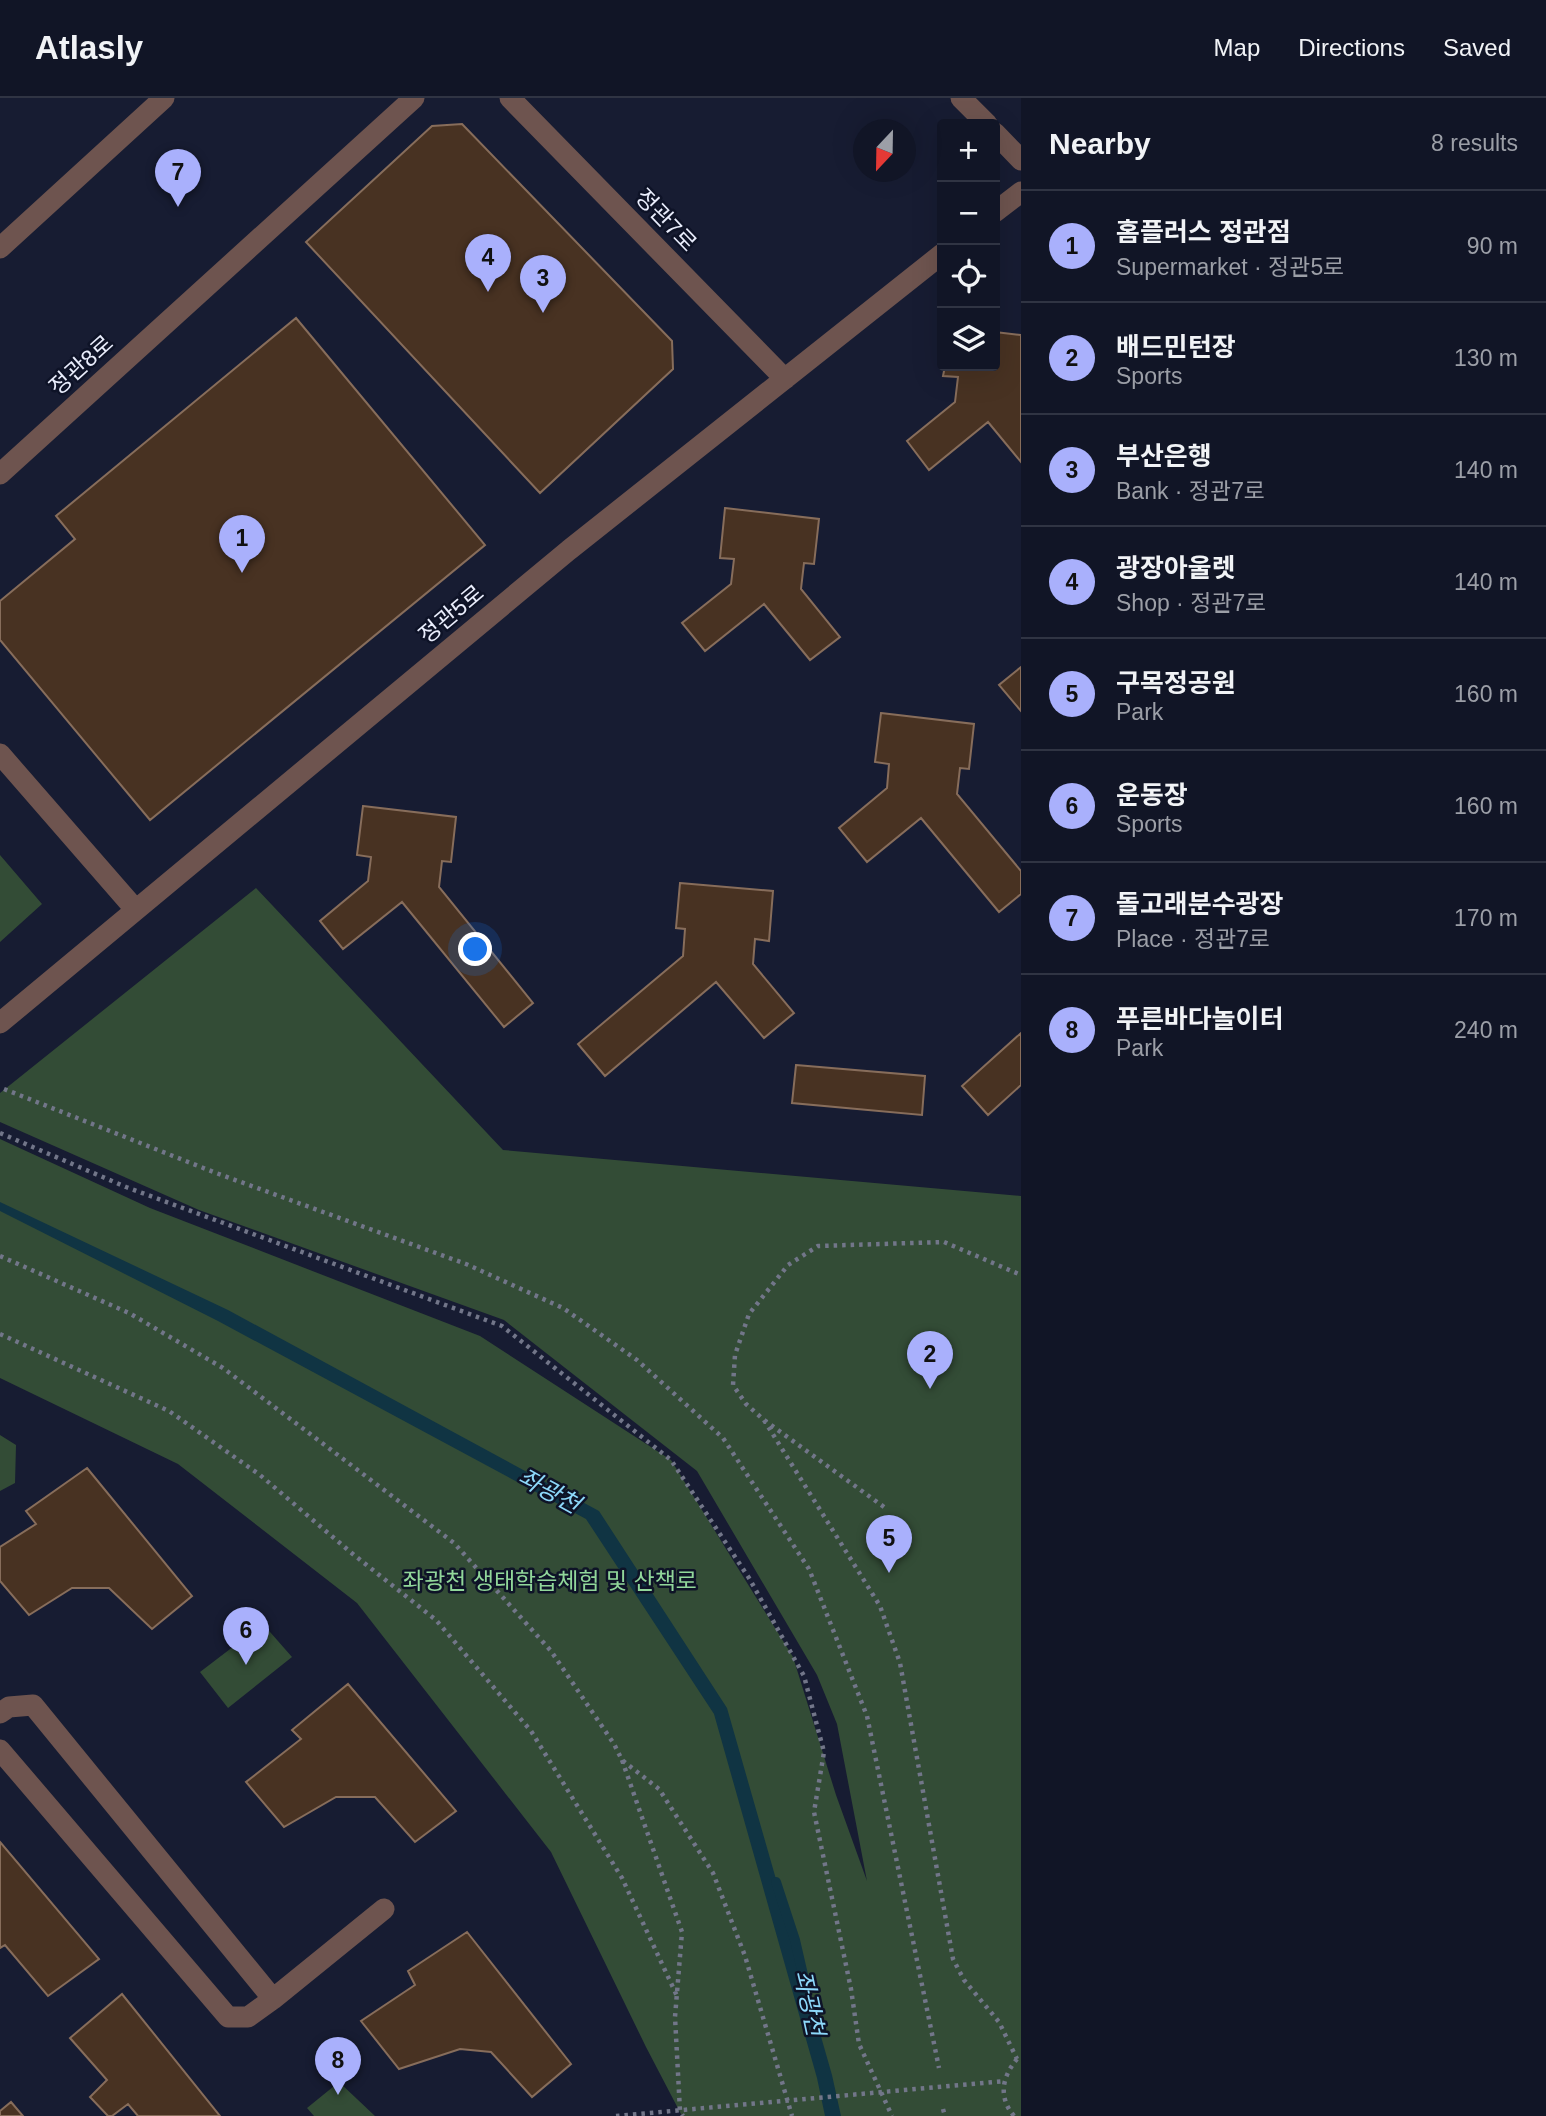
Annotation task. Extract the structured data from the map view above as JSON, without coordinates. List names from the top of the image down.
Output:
{
  "streets": {
    "street": ["정관7로", "정관8로", "정관5로"]
  },
  "crossings": [
    ["정관7로", "정관5로"]
  ],
  "water": ["좌광천"],
  "parks": ["좌광천 생태학습체험 및 산책로"],
  "north": "bottom",
  "page": {
    "header": "Atlasly",
    "nav": ["Map", "Directions", "Saved"],
    "heading": ["Nearby", "8 results"],
    "map_buttons": ["+", "−"],
    "pins": [
      "7",
      "4",
      "3",
      "1",
      "2",
      "5",
      "6",
      "8"
    ],
    "list": [
      {
        "mark": "1",
        "name": "홈플러스 정관점",
        "note": "Supermarket · 정관5로",
        "value": "90 m"
      },
      {
        "mark": "2",
        "name": "배드민턴장",
        "note": "Sports",
        "value": "130 m"
      },
      {
        "mark": "3",
        "name": "부산은행",
        "note": "Bank · 정관7로",
        "value": "140 m"
      },
      {
        "mark": "4",
        "name": "광장아울렛",
        "note": "Shop · 정관7로",
        "value": "140 m"
      },
      {
        "mark": "5",
        "name": "구목정공원",
        "note": "Park",
        "value": "160 m"
      },
      {
        "mark": "6",
        "name": "운동장",
        "note": "Sports",
        "value": "160 m"
      },
      {
        "mark": "7",
        "name": "돌고래분수광장",
        "note": "Place · 정관7로",
        "value": "170 m"
      },
      {
        "mark": "8",
        "name": "푸른바다놀이터",
        "note": "Park",
        "value": "240 m"
      }
    ]
  }
}
